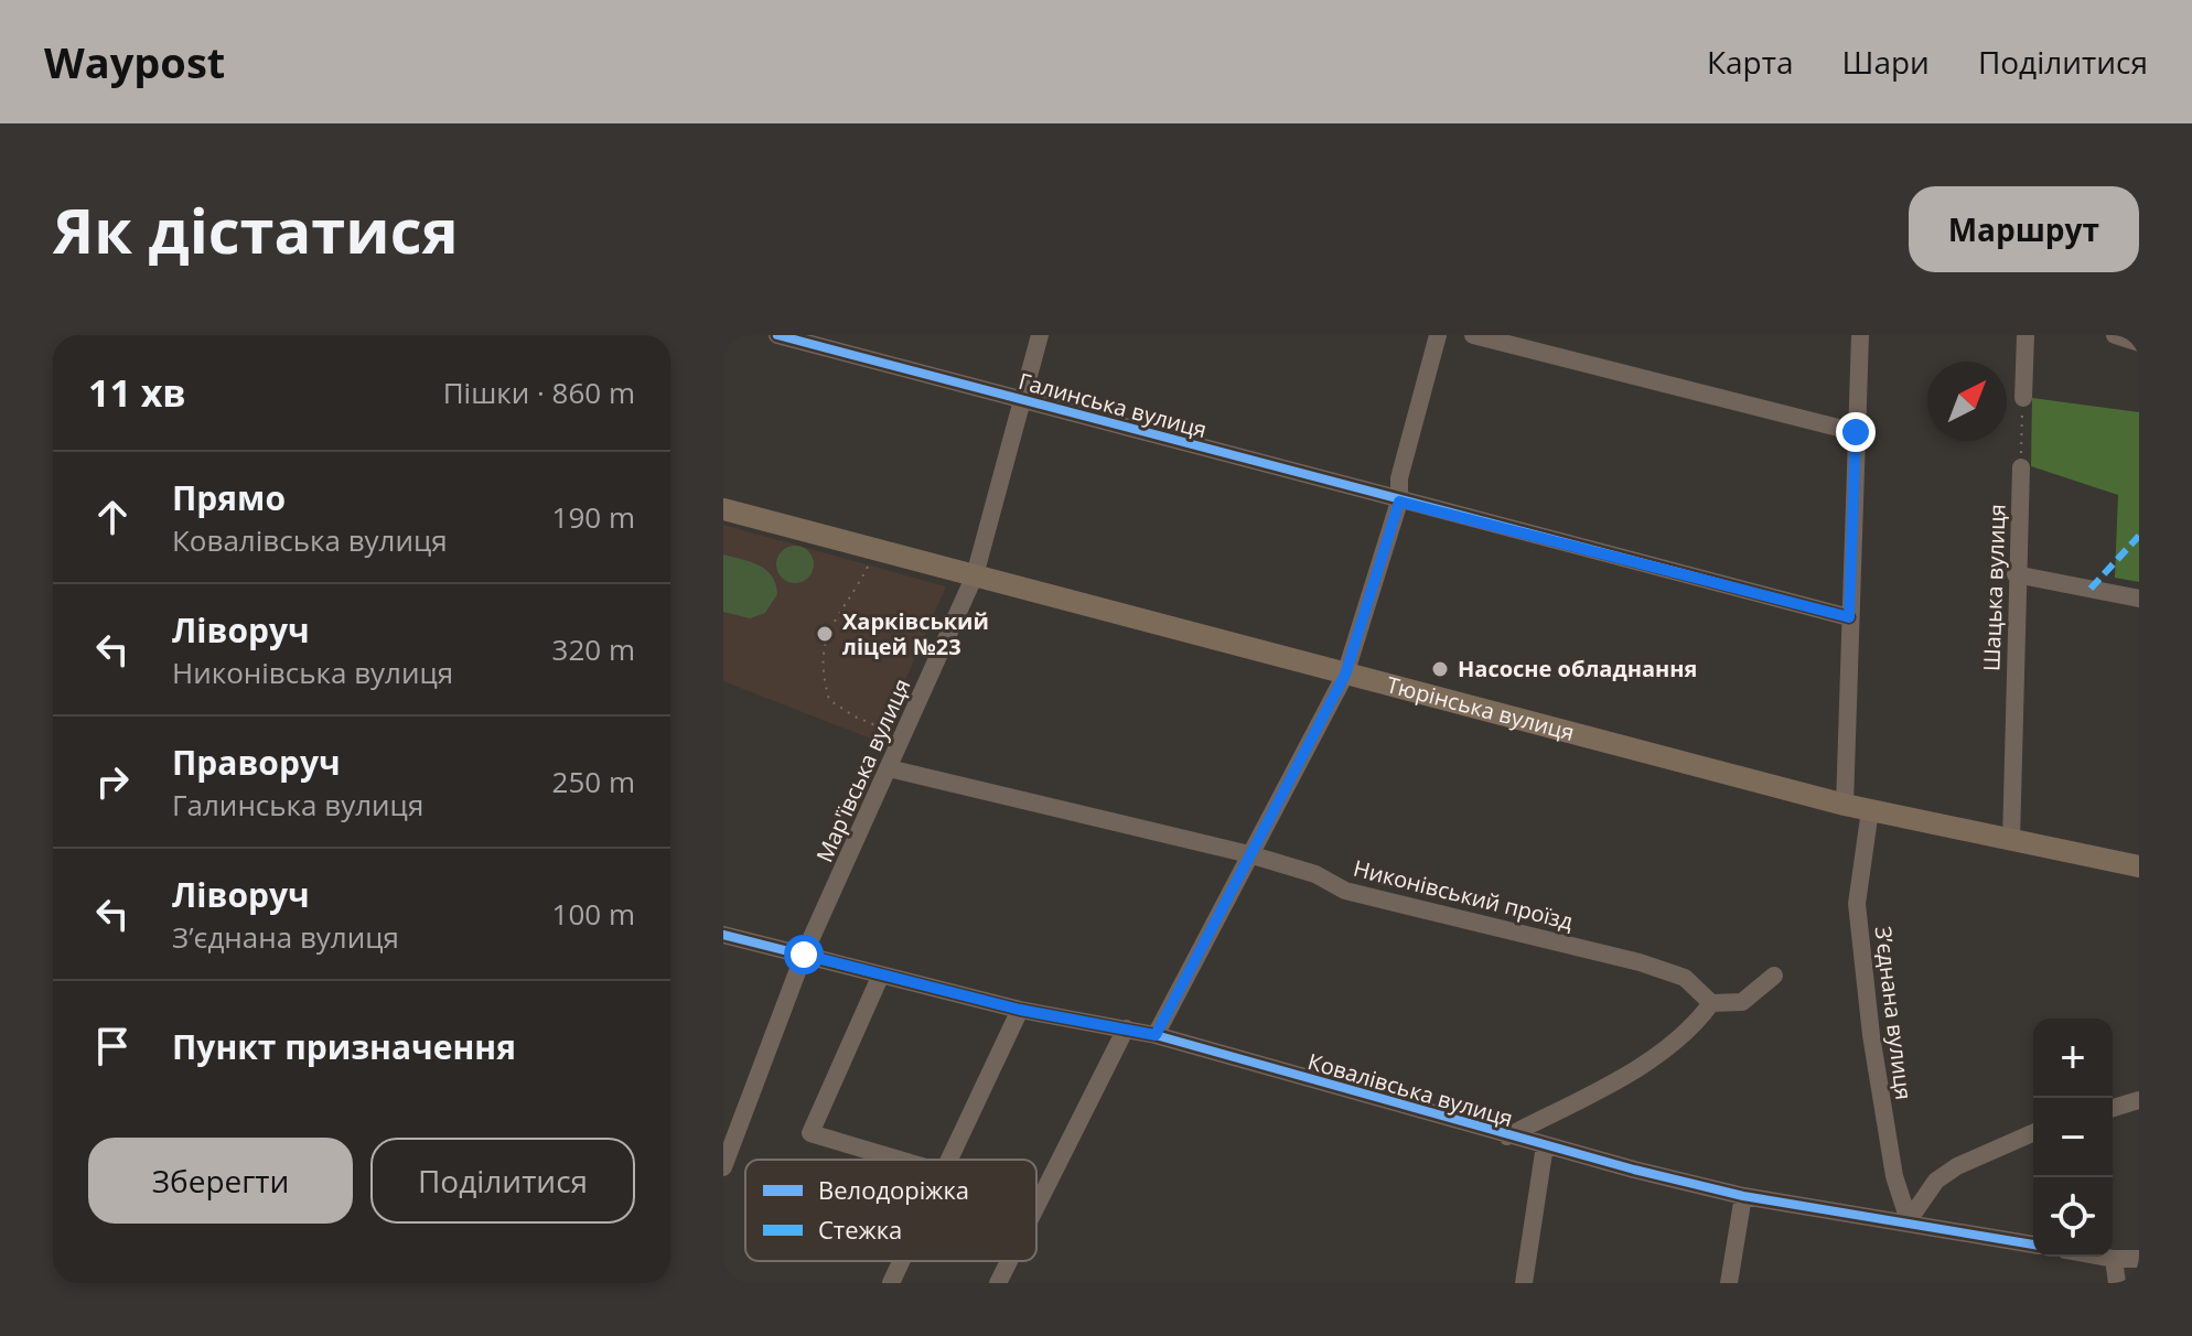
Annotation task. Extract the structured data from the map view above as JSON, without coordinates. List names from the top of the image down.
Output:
{
  "streets": {
    "main road": ["Тюрінська вулиця"],
    "street": [
      "Галинська вулиця",
      "Шацька вулиця",
      "Мар'ївська вулиця",
      "Никонівський проїзд",
      "З’єднана вулиця",
      "Ковалівська вулиця"
    ]
  },
  "crossings": [
    ["Галинська вулиця", "Мар'ївська вулиця"],
    ["Шацька вулиця", "Тюрінська вулиця"],
    ["Тюрінська вулиця", "Мар'ївська вулиця"],
    ["Тюрінська вулиця", "З’єднана вулиця"],
    ["Мар'ївська вулиця", "Никонівський проїзд"],
    ["Мар'ївська вулиця", "Ковалівська вулиця"],
    ["З’єднана вулиця", "Ковалівська вулиця"]
  ],
  "places": ["Харківський ліцей №23", "Насосне обладнання"],
  "legend": ["Велодоріжка", "Стежка"],
  "north": "top right",
  "page": {
    "header": "Waypost",
    "nav": ["Карта", "Шари", "Поділитися"],
    "buttons": [
      "Маршрут",
      ["Зберегти", "Поділитися"]
    ],
    "title": "Як дістатися",
    "heading": ["11 хв", "Пішки · 860 m"],
    "list": [
      ["Прямо", "Ковалівська вулиця", "190 m"],
      ["Ліворуч", "Никонівська вулиця", "320 m"],
      ["Праворуч", "Галинська вулиця", "250 m"],
      ["Ліворуч", "З’єднана вулиця", "100 m"],
      "Пункт призначення"
    ],
    "map_buttons": ["+", "−"]
  }
}
